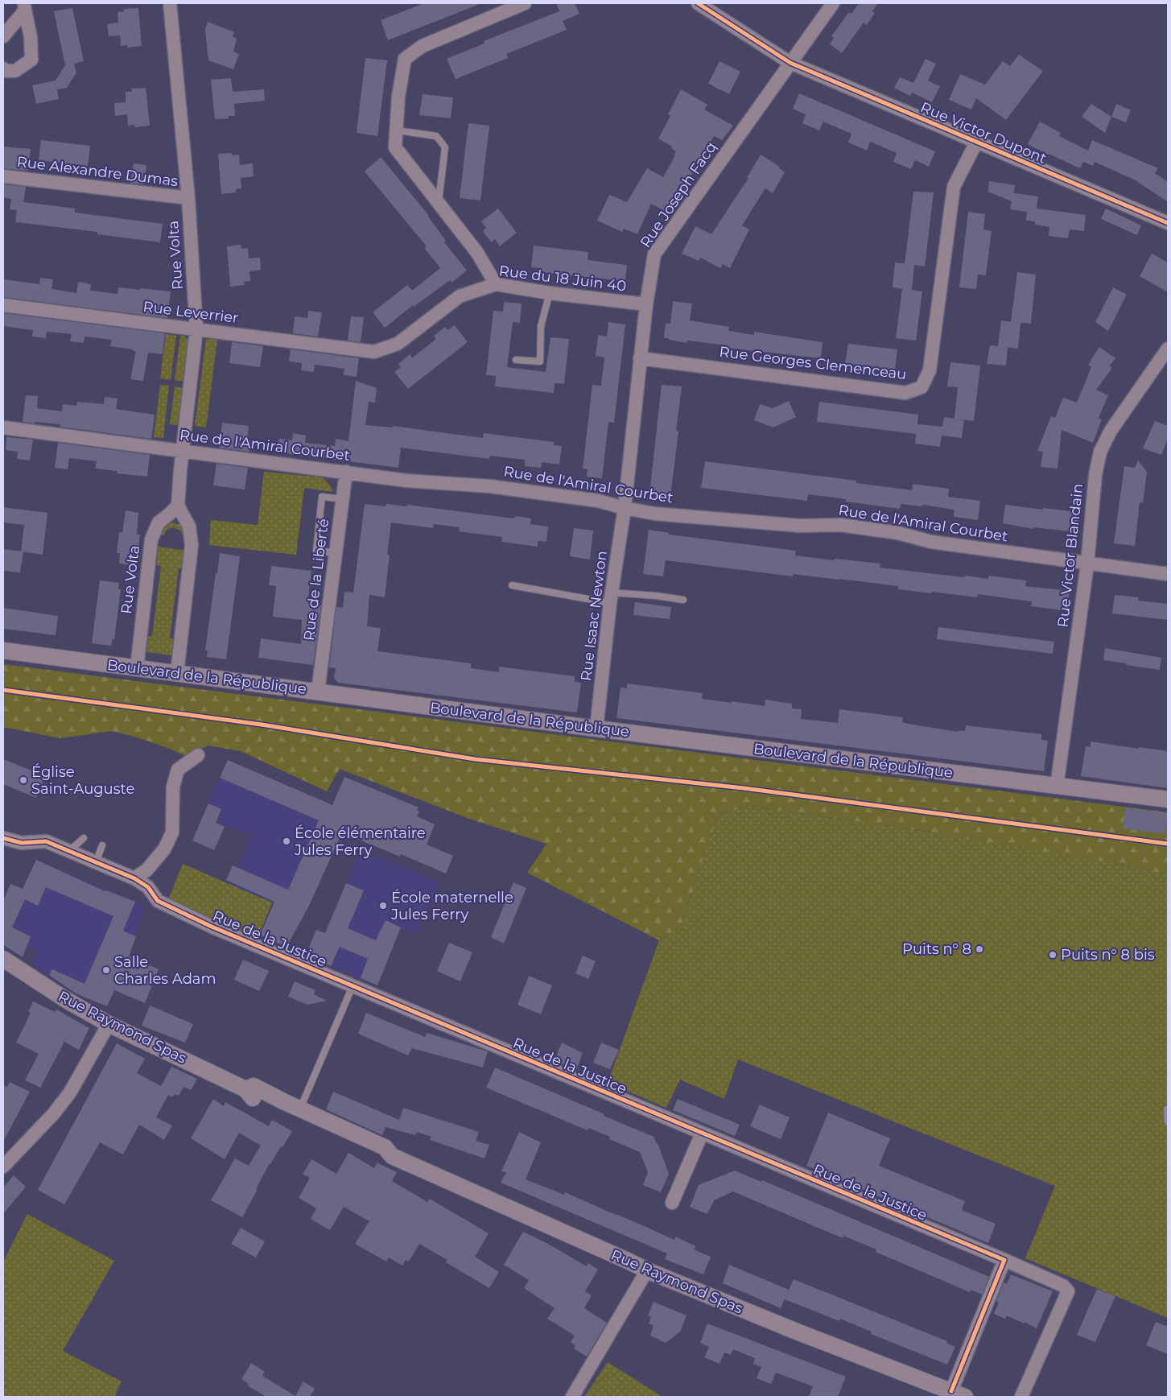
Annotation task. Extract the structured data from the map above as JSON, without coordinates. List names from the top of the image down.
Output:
{
  "streets": {
    "street": [
      "Rue Victor Dupont",
      "Rue Alexandre Dumas",
      "Rue Joseph Facq",
      "Rue Volta",
      "Rue du 18 Juin 40",
      "Rue Leverrier",
      "Rue Georges Clemenceau",
      "Rue de l'Amiral Courbet",
      "Rue Victor Blandain",
      "Rue de la Liberté",
      "Rue Isaac Newton",
      "Boulevard de la République",
      "Rue de la Justice",
      "Rue Raymond Spas"
    ]
  },
  "crossings": [
    ["Rue Victor Dupont", "Rue Joseph Facq"],
    ["Rue Victor Dupont", "Rue Georges Clemenceau"],
    ["Rue Alexandre Dumas", "Rue Volta"],
    ["Rue Joseph Facq", "Rue du 18 Juin 40"],
    ["Rue Joseph Facq", "Rue Georges Clemenceau"],
    ["Rue Joseph Facq", "Rue de l'Amiral Courbet"],
    ["Rue Joseph Facq", "Rue Isaac Newton"],
    ["Rue Volta", "Rue Leverrier"],
    ["Rue Volta", "Rue de l'Amiral Courbet"],
    ["Rue Volta", "Boulevard de la République"],
    ["Rue du 18 Juin 40", "Rue Leverrier"],
    ["Rue de l'Amiral Courbet", "Rue Victor Blandain"],
    ["Rue de l'Amiral Courbet", "Rue de la Liberté"],
    ["Rue de l'Amiral Courbet", "Rue Isaac Newton"],
    ["Rue Victor Blandain", "Boulevard de la République"],
    ["Rue de la Liberté", "Boulevard de la République"],
    ["Rue Isaac Newton", "Boulevard de la République"]
  ],
  "places": [
    "Église Saint-Auguste",
    "École élémentaire Jules Ferry",
    "École maternelle Jules Ferry",
    "Puits n° 8",
    "Puits n° 8 bis",
    "Salle Charles Adam"
  ]
}
